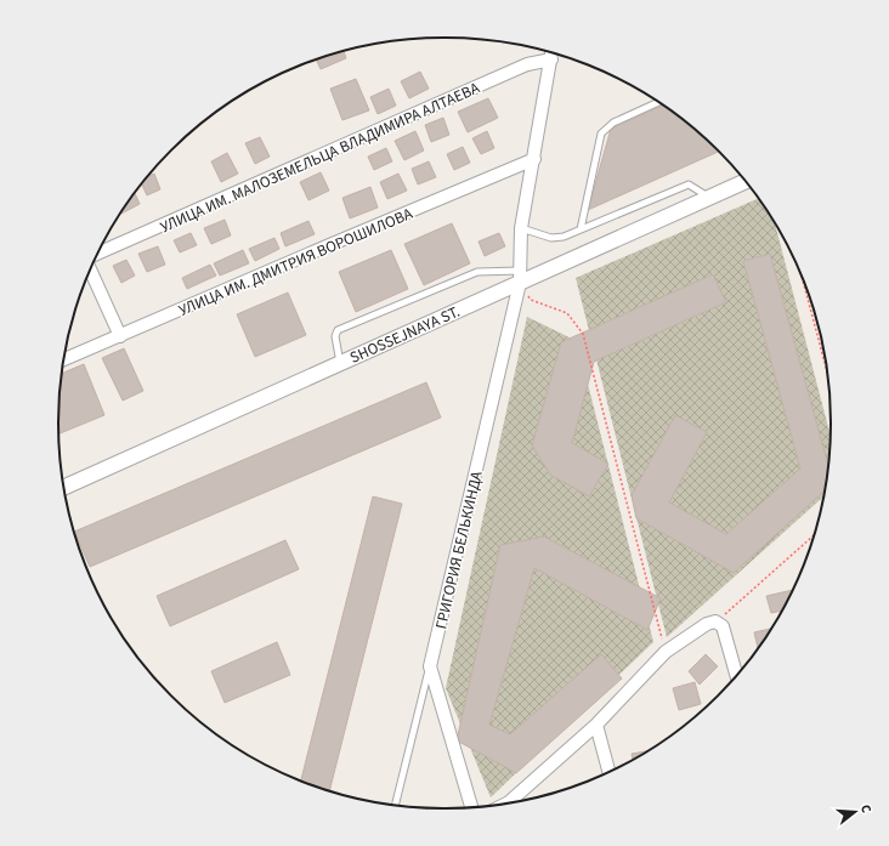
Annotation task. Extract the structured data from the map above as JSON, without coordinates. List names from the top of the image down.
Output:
{
  "streets": {
    "street": [
      "УЛИЦА ИМ. МАЛОЗЕМЕЛЬЦА ВЛАДИМИРА АЛТАЕВА",
      "УЛИЦА ИМ. ДМИТРИЯ ВОРОШИЛОВА",
      "SHOSSEJNAYA ST.",
      "ГРИГОРИЯ БЕЛЬКИНДА"
    ]
  },
  "crossings": [
    ["УЛИЦА ИМ. МАЛОЗЕМЕЛЬЦА ВЛАДИМИРА АЛТАЕВА", "ГРИГОРИЯ БЕЛЬКИНДА"],
    ["УЛИЦА ИМ. ДМИТРИЯ ВОРОШИЛОВА", "ГРИГОРИЯ БЕЛЬКИНДА"],
    ["SHOSSEJNAYA ST.", "ГРИГОРИЯ БЕЛЬКИНДА"]
  ],
  "north": "right"
}
